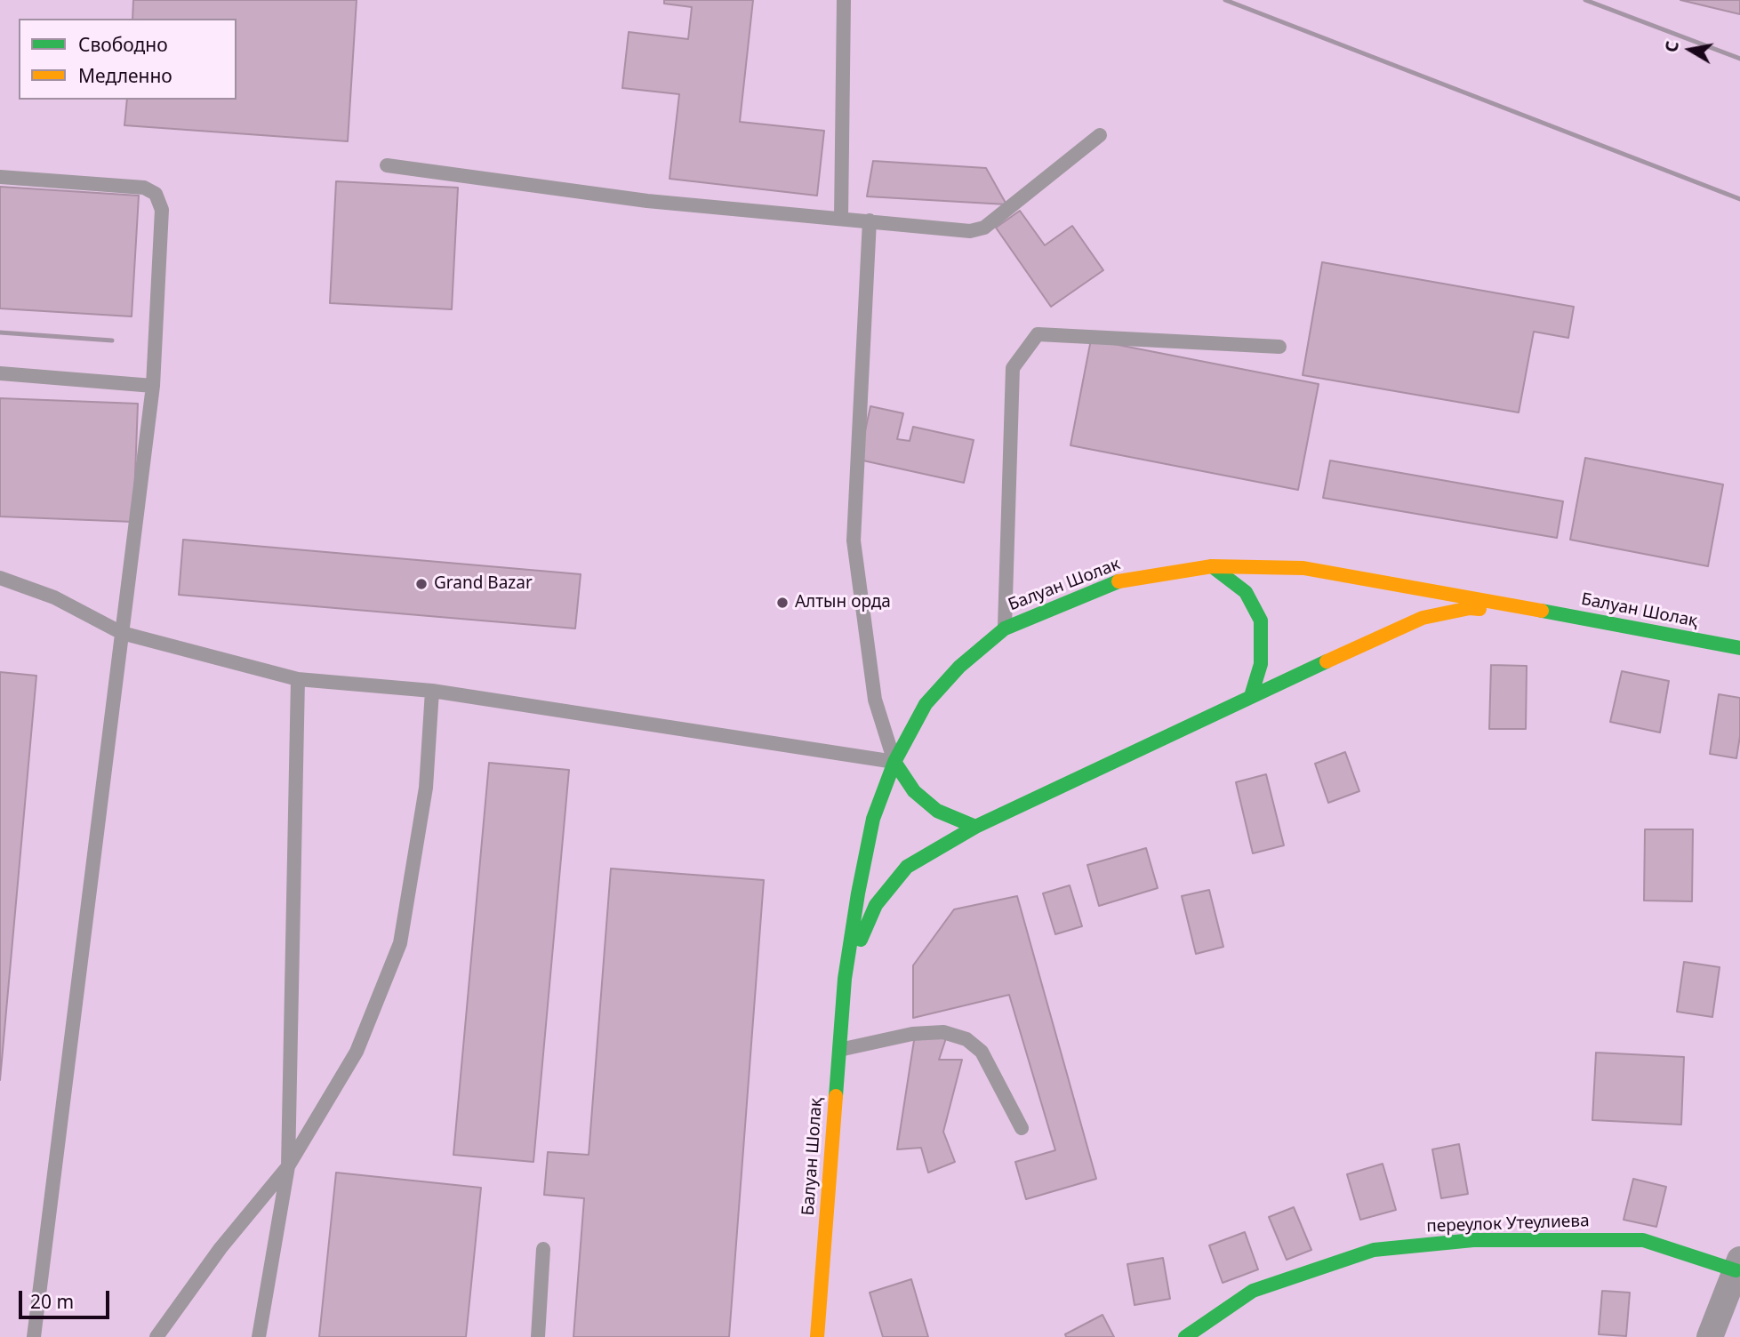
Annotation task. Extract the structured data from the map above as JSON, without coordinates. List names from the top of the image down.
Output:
{
  "streets": {
    "main road": ["Балуан Шолак", "Балуан Шолақ", "переулок Утеулиева"]
  },
  "crossings": [
    ["Балуан Шолак", "Балуан Шолақ"]
  ],
  "places": ["Grand Bazar", "Алтын орда"],
  "legend": ["Свободно", "Медленно"],
  "scale_bar": "20 m",
  "north": "left"
}
